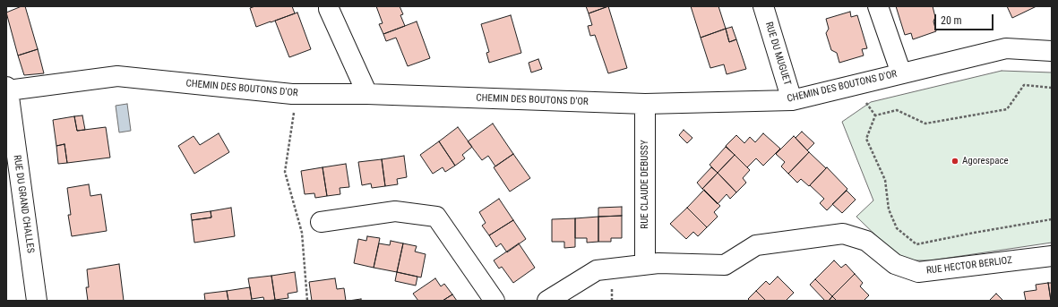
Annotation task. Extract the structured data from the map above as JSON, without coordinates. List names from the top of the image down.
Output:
{
  "streets": {
    "street": [
      "RUE DU MUGUET",
      "CHEMIN DES BOUTONS D'OR",
      "RUE CLAUDE DEBUSSY",
      "RUE DU GRAND CHALLES",
      "RUE HECTOR BERLIOZ"
    ]
  },
  "crossings": [
    ["RUE DU MUGUET", "CHEMIN DES BOUTONS D'OR"],
    ["CHEMIN DES BOUTONS D'OR", "RUE CLAUDE DEBUSSY"],
    ["CHEMIN DES BOUTONS D'OR", "RUE DU GRAND CHALLES"],
    ["RUE CLAUDE DEBUSSY", "RUE HECTOR BERLIOZ"]
  ],
  "places": ["Agorespace"],
  "scale_bar": "20 m"
}
